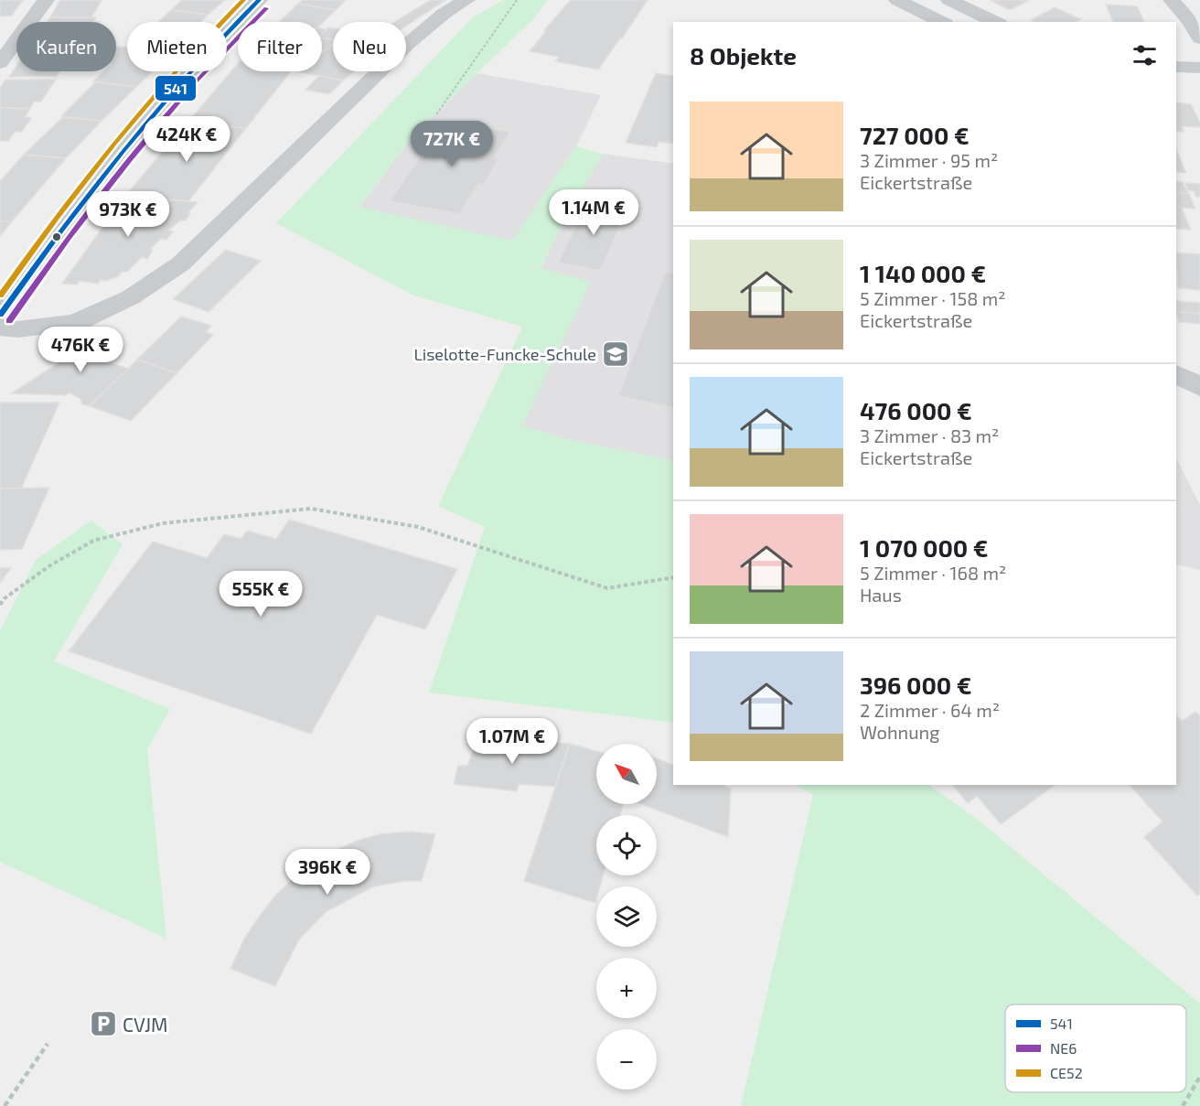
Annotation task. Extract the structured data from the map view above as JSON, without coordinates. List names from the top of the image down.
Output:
{
  "places": {
    "school or university": ["Liselotte-Funcke-Schule"],
    "parking": ["CVJM"]
  },
  "lines": ["transit line 541", "transit line CE52", "transit line NE6"],
  "legend": ["541", "NE6", "CE52"],
  "north": "top left",
  "page": {
    "chip": [
      "Kaufen",
      "Mieten",
      "Filter",
      "Neu"
    ],
    "heading": "8 Objekte",
    "list": [
      {
        "name": "727 000 €",
        "note": "3 Zimmer · 95 m² · Eickertstraße"
      },
      {
        "name": "1 140 000 €",
        "note": "5 Zimmer · 158 m² · Eickertstraße"
      },
      {
        "name": "476 000 €",
        "note": "3 Zimmer · 83 m² · Eickertstraße"
      },
      {
        "name": "1 070 000 €",
        "note": "5 Zimmer · 168 m² · Haus"
      },
      {
        "name": "396 000 €",
        "note": "2 Zimmer · 64 m² · Wohnung"
      }
    ],
    "price": [
      "424K €",
      "727K €",
      "1.14M €",
      "973K €",
      "476K €",
      "555K €",
      "1.07M €",
      "396K €"
    ],
    "map_buttons": ["+", "−"]
  }
}
